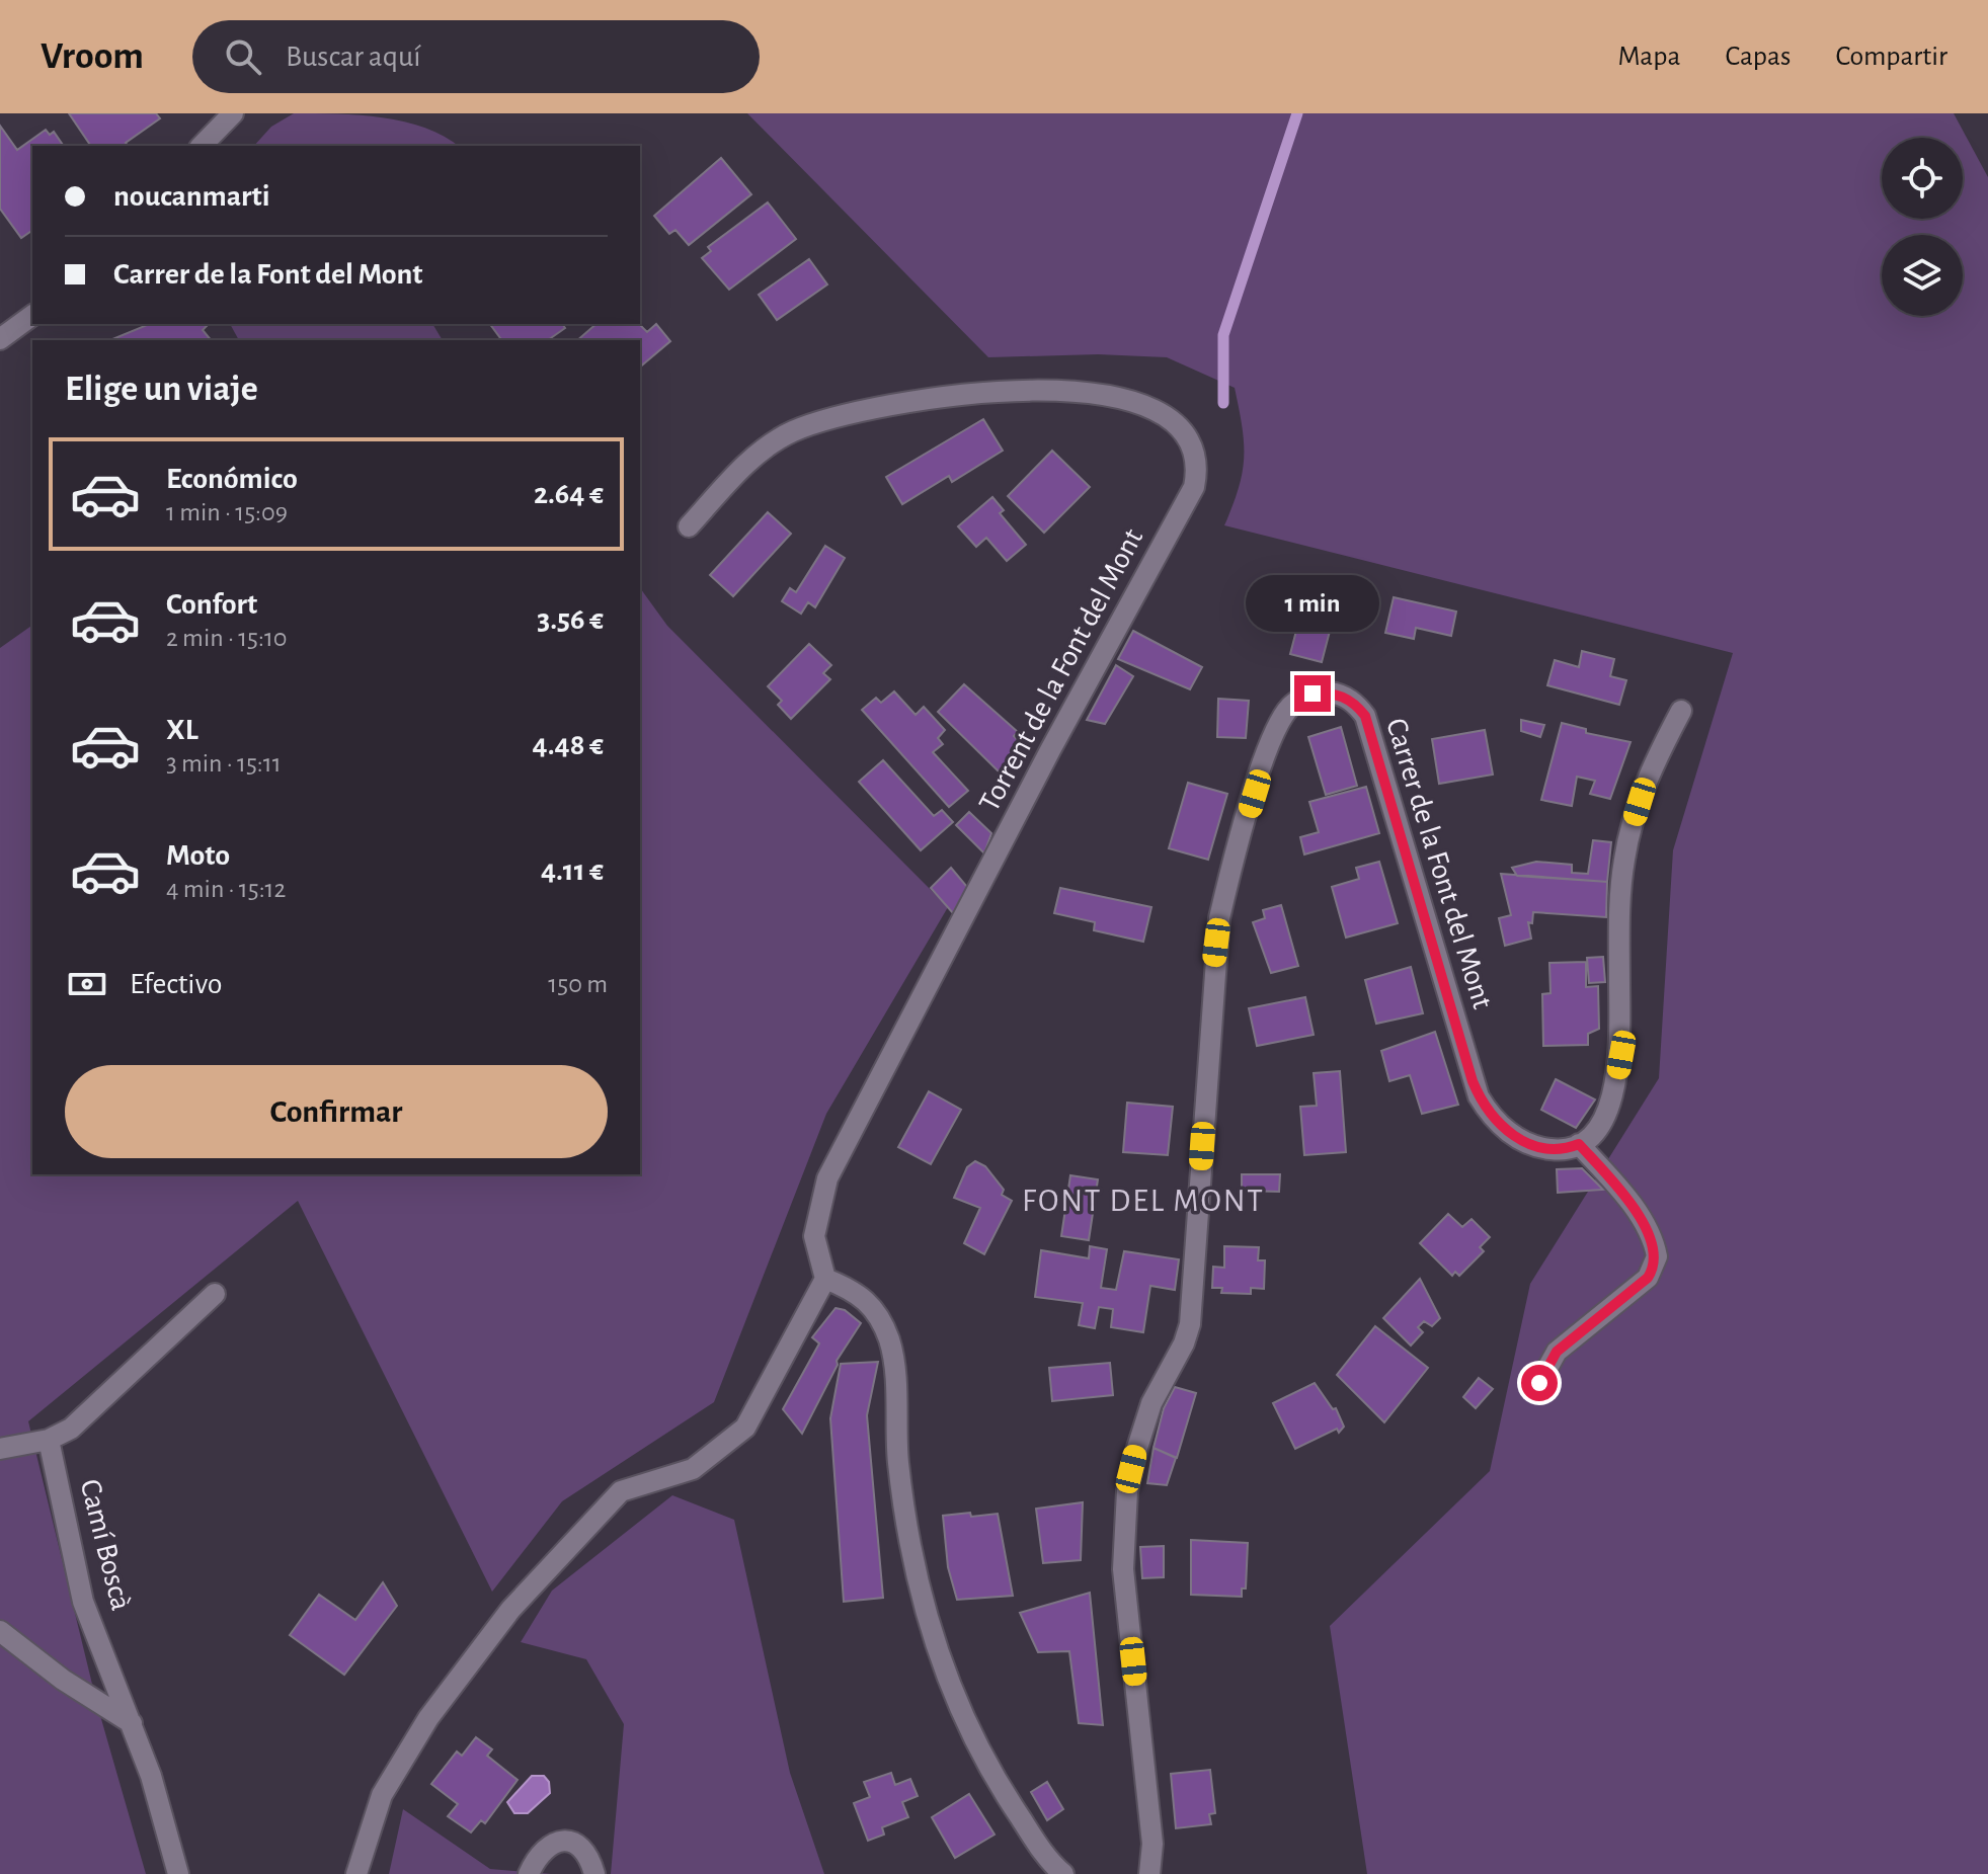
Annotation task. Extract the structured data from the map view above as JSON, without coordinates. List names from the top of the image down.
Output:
{
  "streets": {
    "street": ["Torrent de la Font del Mont", "Carrer de la Font del Mont", "Camí Boscà"]
  },
  "districts": ["FONT DEL MONT"],
  "page": {
    "header": "Vroom",
    "search": "Buscar aquí",
    "nav": ["Mapa", "Capas", "Compartir"],
    "banner": ["noucanmarti", "Carrer de la Font del Mont"],
    "heading": "Elige un viaje",
    "list": [
      {
        "name": "Económico",
        "note": "1 min · 15:09",
        "value": "2.64 €"
      },
      {
        "name": "Confort",
        "note": "2 min · 15:10",
        "value": "3.56 €"
      },
      {
        "name": "XL",
        "note": "3 min · 15:11",
        "value": "4.48 €"
      },
      {
        "name": "Moto",
        "note": "4 min · 15:12",
        "value": "4.11 €"
      }
    ],
    "bubble": "1 min",
    "pay": ["Efectivo", "150 m"],
    "buttons": "Confirmar"
  }
}
